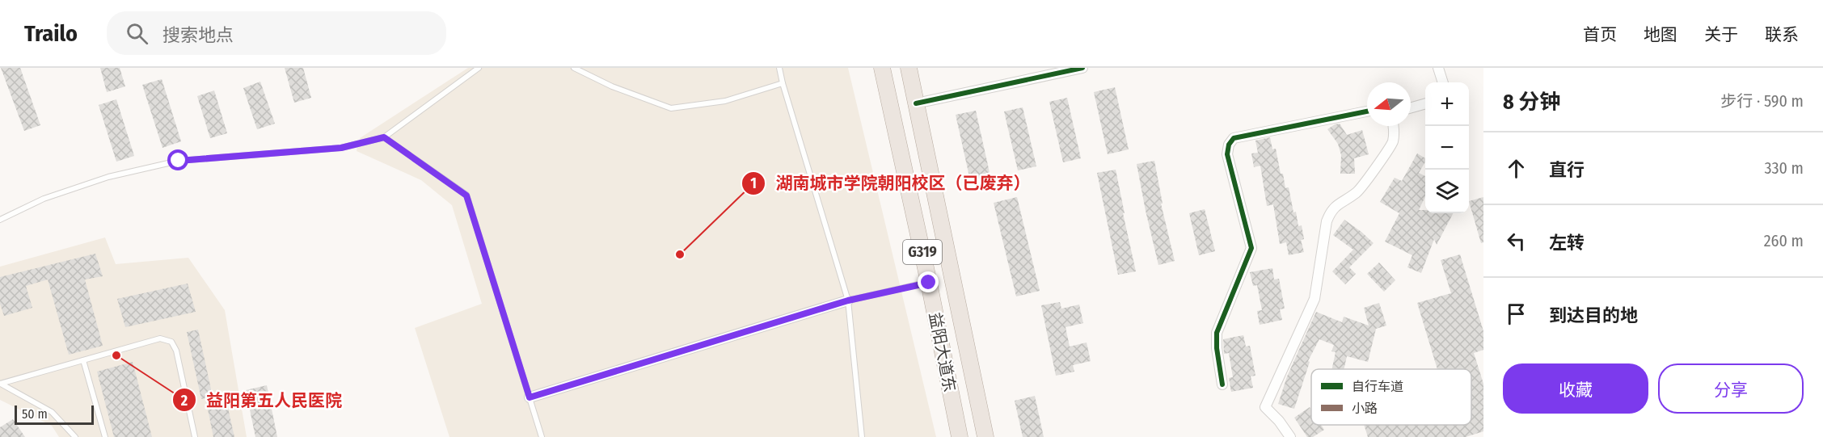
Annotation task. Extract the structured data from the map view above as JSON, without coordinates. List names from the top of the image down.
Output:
{
  "streets": {
    "main road": ["G319", "益阳大道东"]
  },
  "places": ["湖南城市学院朝阳校区（已废弃）", "益阳第五人民医院"],
  "legend": ["自行车道", "小路"],
  "scale_bar": "50 m",
  "north": "left",
  "page": {
    "header": "Trailo",
    "search": "搜索地点",
    "nav": [
      "首页",
      "地图",
      "关于",
      "联系"
    ],
    "heading": ["8 分钟", "步行 · 590 m"],
    "map_buttons": ["+", "−"],
    "list": [
      ["直行", "330 m"],
      ["左转", "260 m"],
      "到达目的地"
    ],
    "buttons": ["收藏", "分享"],
    "scale": "50 m"
  }
}
